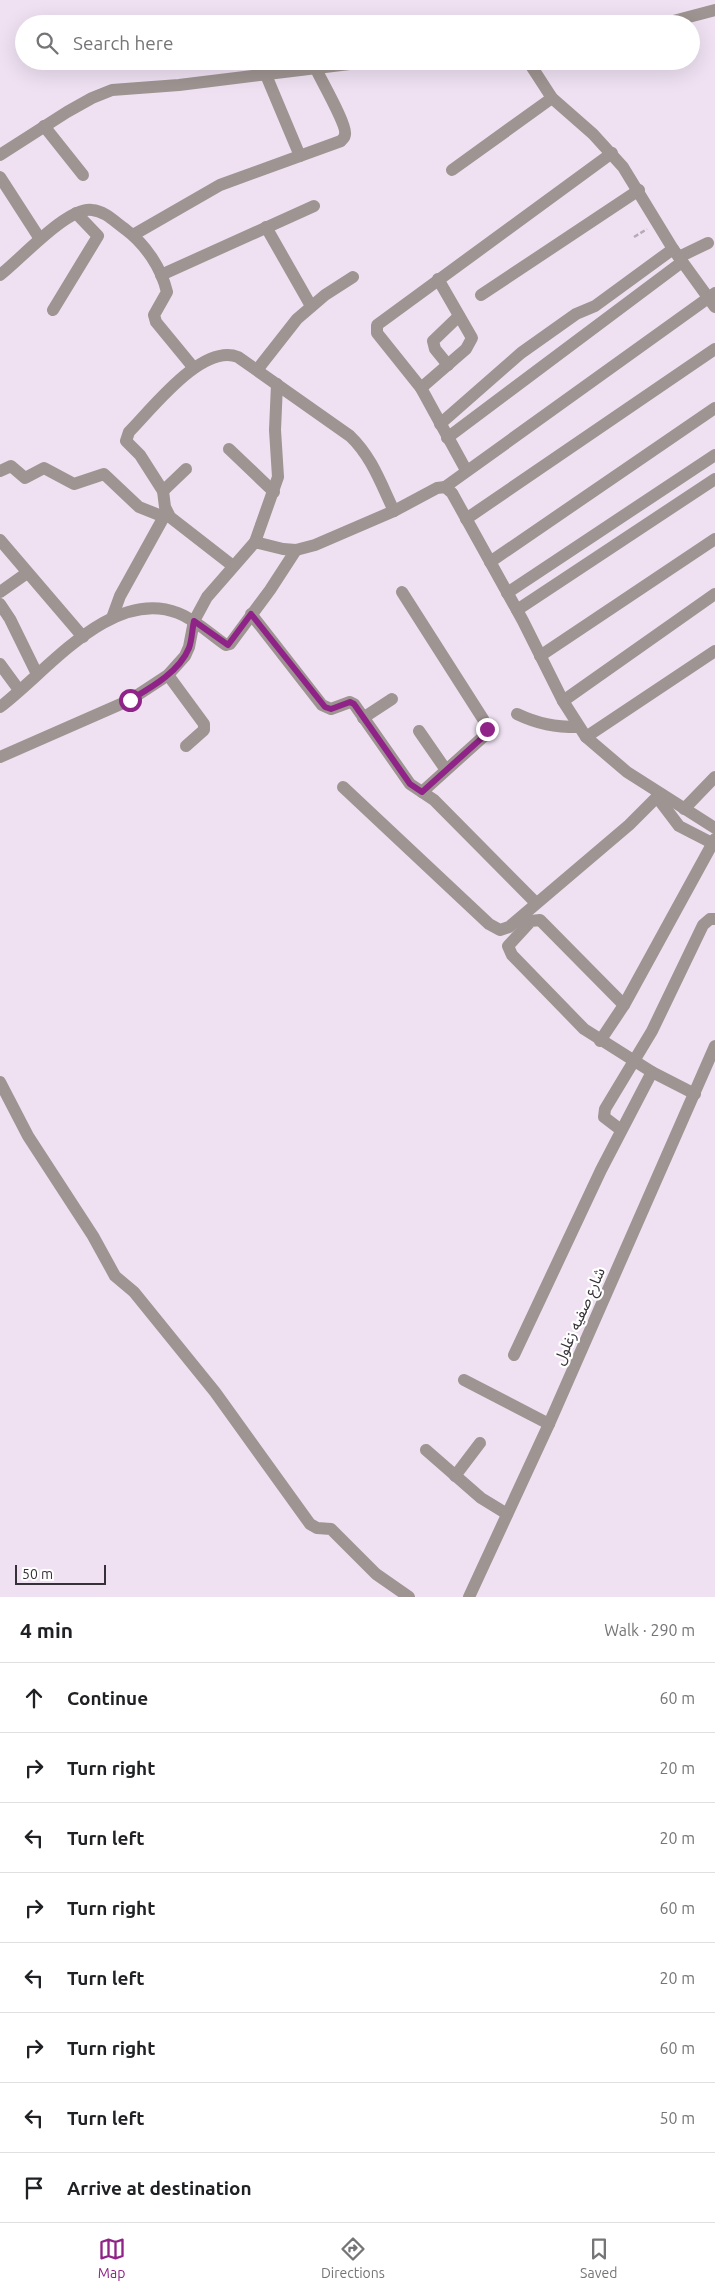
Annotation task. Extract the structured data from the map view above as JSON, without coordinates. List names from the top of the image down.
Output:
{
  "streets": {
    "street": ["شارع صفيه زغلول"]
  },
  "scale_bar": "50 m",
  "page": {
    "search": "Search here",
    "scale": "50 m",
    "heading": ["4 min", "Walk · 290 m"],
    "list": [
      ["Continue", "60 m"],
      ["Turn right", "20 m"],
      ["Turn left", "20 m"],
      ["Turn right", "60 m"],
      ["Turn left", "20 m"],
      ["Turn right", "60 m"],
      ["Turn left", "50 m"],
      "Arrive at destination"
    ],
    "nav": ["Map", "Directions", "Saved"]
  }
}
